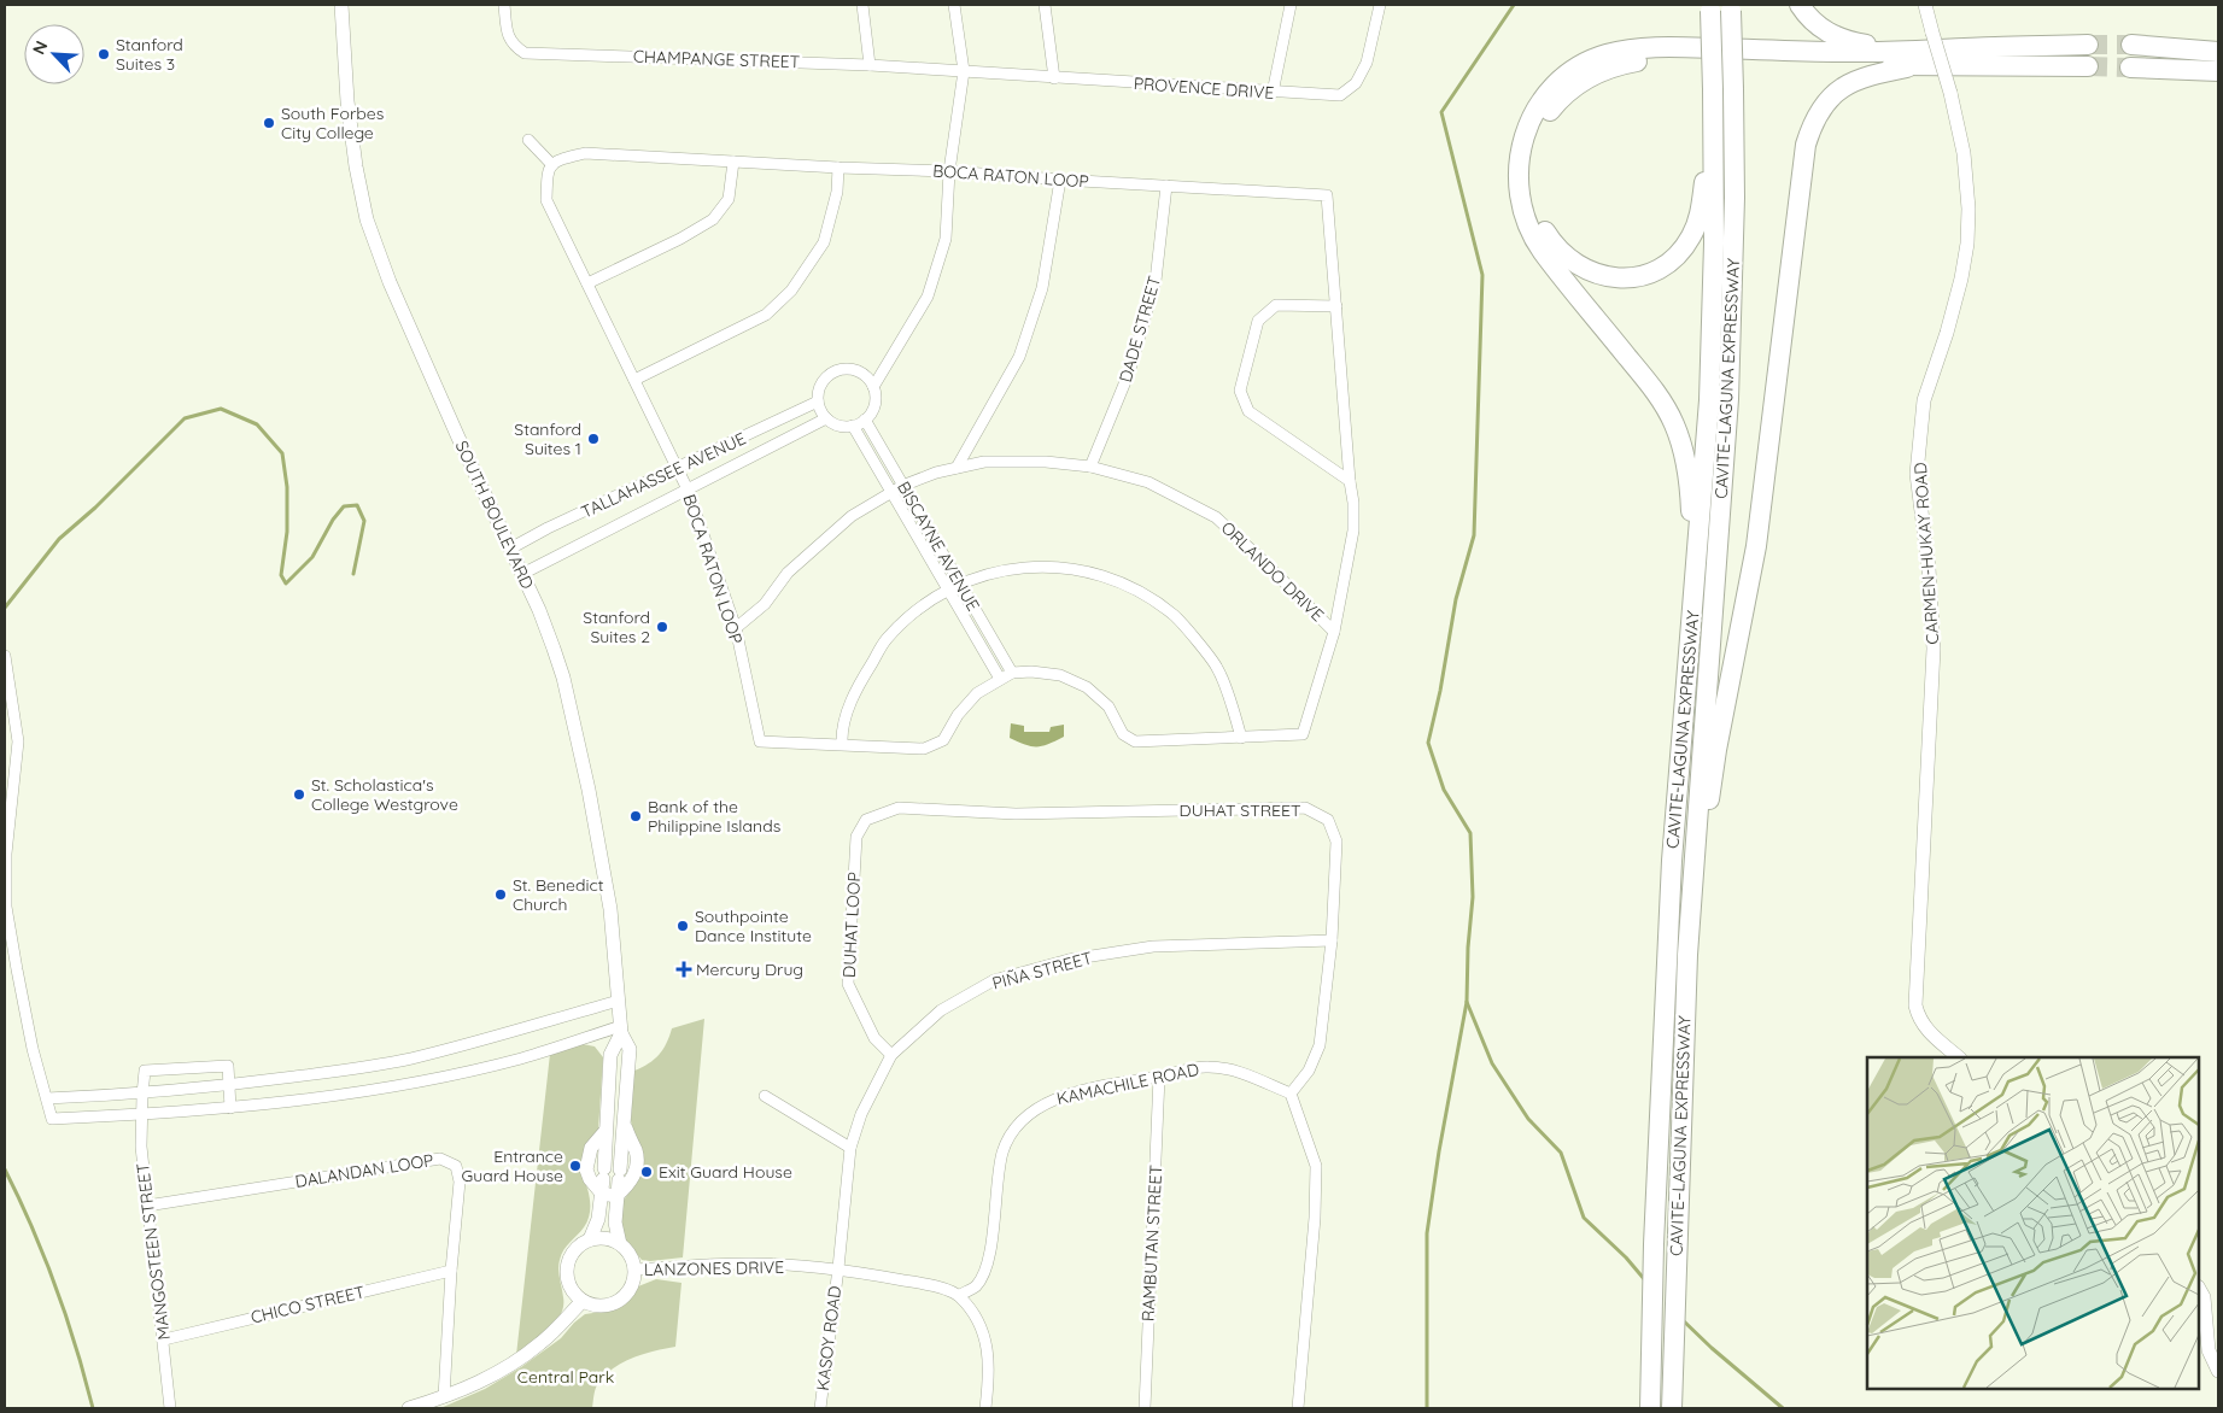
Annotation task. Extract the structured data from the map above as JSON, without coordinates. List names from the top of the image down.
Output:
{
  "streets": {
    "highway": ["CAVITE–LAGUNA EXPRESSWAY", "CAVITE-LAGUNA EXPRESSWAY"],
    "street": [
      "CHAMPANGE STREET",
      "PROVENCE DRIVE",
      "BOCA RATON LOOP",
      "DADE STREET",
      "TALLAHASSEE AVENUE",
      "SOUTH BOULEVARD",
      "BISCAYNE AVENUE",
      "CARMEN-HUKAY ROAD",
      "ORLANDO DRIVE",
      "DUHAT STREET",
      "DUHAT LOOP",
      "PIÑA STREET",
      "KAMACHILE ROAD",
      "DALANDAN LOOP",
      "RAMBUTAN STREET",
      "MANGOSTEEN STREET",
      "LANZONES DRIVE",
      "CHICO STREET",
      "KASOY ROAD"
    ]
  },
  "crossings": [
    ["CHAMPANGE STREET", "PROVENCE DRIVE"],
    ["BOCA RATON LOOP", "DADE STREET"],
    ["BOCA RATON LOOP", "TALLAHASSEE AVENUE"],
    ["BOCA RATON LOOP", "BISCAYNE AVENUE"],
    ["BOCA RATON LOOP", "ORLANDO DRIVE"],
    ["DADE STREET", "ORLANDO DRIVE"],
    ["CAVITE–LAGUNA EXPRESSWAY", "CAVITE-LAGUNA EXPRESSWAY"],
    ["TALLAHASSEE AVENUE", "SOUTH BOULEVARD"],
    ["TALLAHASSEE AVENUE", "BISCAYNE AVENUE"],
    ["SOUTH BOULEVARD", "LANZONES DRIVE"],
    ["BISCAYNE AVENUE", "ORLANDO DRIVE"],
    ["DUHAT STREET", "DUHAT LOOP"],
    ["DUHAT STREET", "PIÑA STREET"],
    ["DUHAT STREET", "KAMACHILE ROAD"],
    ["DUHAT LOOP", "PIÑA STREET"],
    ["PIÑA STREET", "LANZONES DRIVE"],
    ["PIÑA STREET", "KASOY ROAD"],
    ["KAMACHILE ROAD", "RAMBUTAN STREET"],
    ["KAMACHILE ROAD", "LANZONES DRIVE"],
    ["DALANDAN LOOP", "MANGOSTEEN STREET"],
    ["DALANDAN LOOP", "CHICO STREET"],
    ["MANGOSTEEN STREET", "CHICO STREET"],
    ["LANZONES DRIVE", "KASOY ROAD"]
  ],
  "parks": ["Central Park"],
  "places": {
    "other": [
      "Stanford Suites 3",
      "South Forbes City College",
      "Stanford Suites 1",
      "Stanford Suites 2",
      "St. Scholastica's College Westgrove",
      "Bank of the Philippine Islands",
      "St. Benedict Church",
      "Southpointe Dance Institute",
      "Entrance Guard House",
      "Exit Guard House"
    ],
    "health": ["Mercury Drug"]
  },
  "north": "top left"
}
